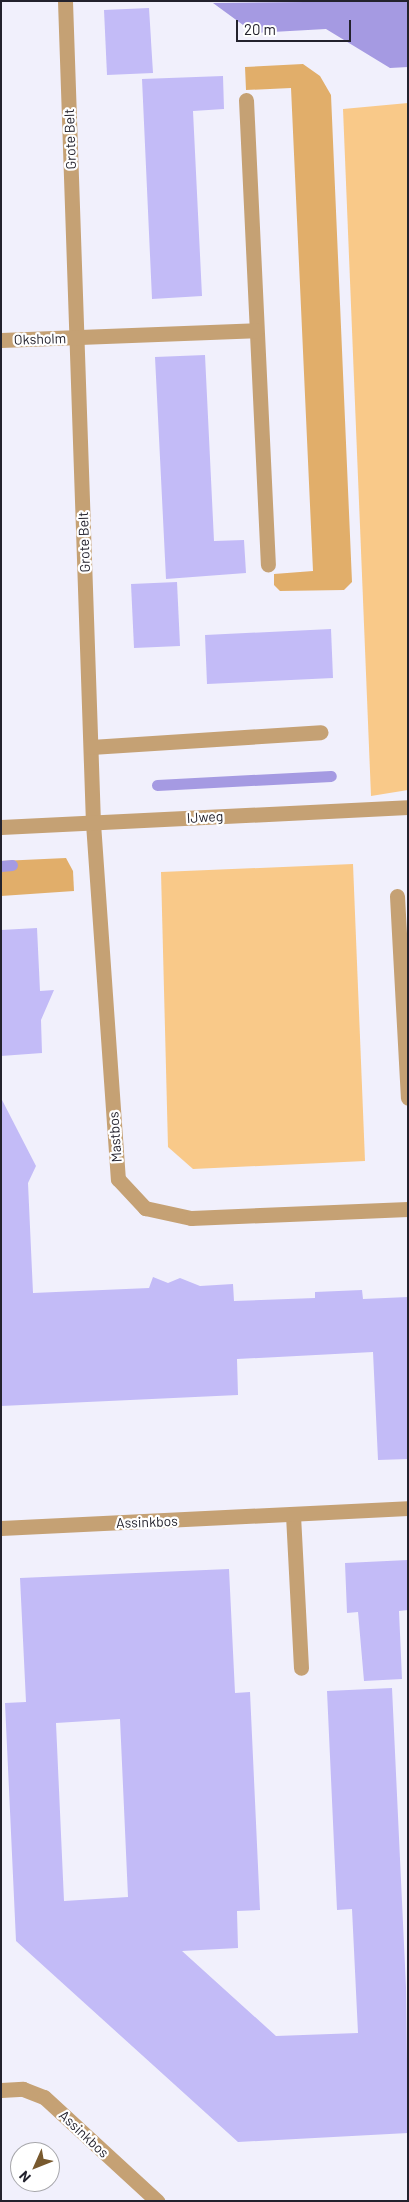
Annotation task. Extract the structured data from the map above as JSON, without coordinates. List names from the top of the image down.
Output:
{
  "streets": {
    "street": [
      "Grote Belt",
      "Oksholm",
      "IJweg",
      "Mastbos",
      "Assinkbos"
    ]
  },
  "crossings": [
    ["Grote Belt", "Oksholm"],
    ["Grote Belt", "IJweg"],
    ["Grote Belt", "Mastbos"],
    ["IJweg", "Mastbos"]
  ],
  "scale_bar": "20 m",
  "north": "bottom left"
}
